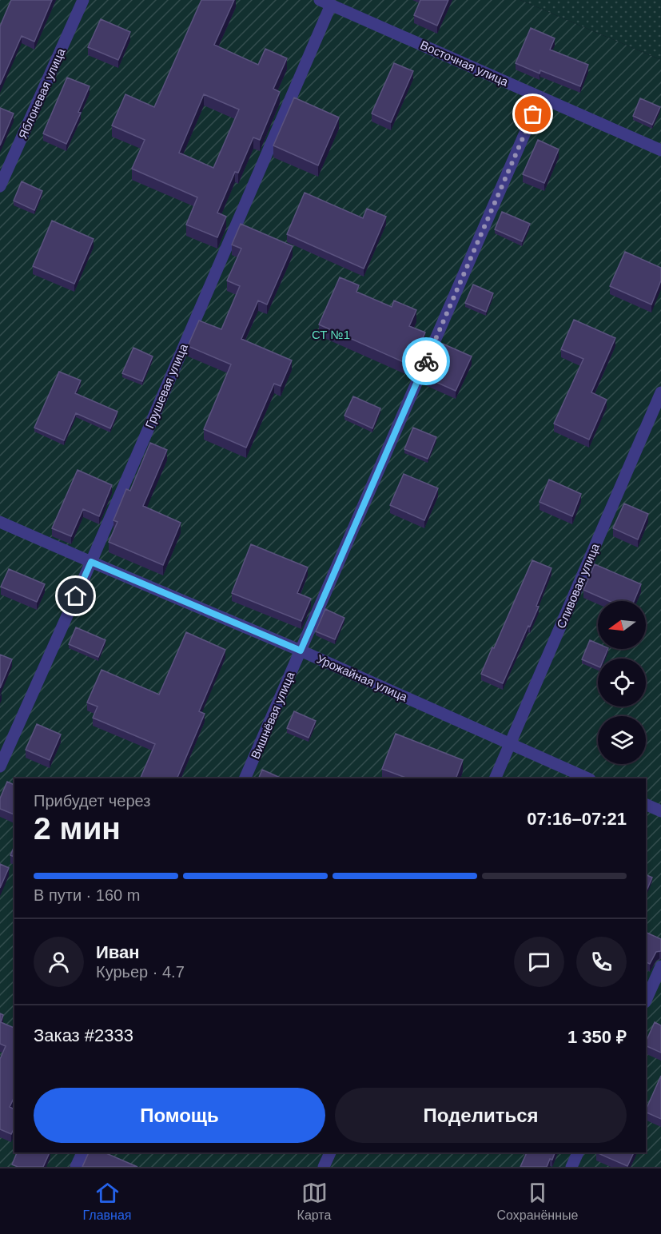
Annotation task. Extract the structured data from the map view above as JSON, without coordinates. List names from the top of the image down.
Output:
{
  "streets": {
    "street": [
      "Восточная улица",
      "Яблоневая улица",
      "Грушевая улица",
      "Сливовая улица",
      "Урожайная улица",
      "Вишнёвая улица"
    ]
  },
  "crossings": [
    ["Восточная улица", "Грушевая улица"],
    ["Восточная улица", "Вишнёвая улица"],
    ["Грушевая улица", "Урожайная улица"],
    ["Сливовая улица", "Урожайная улица"],
    ["Урожайная улица", "Вишнёвая улица"]
  ],
  "parks": ["СТ №1"],
  "north": "left",
  "page": {
    "heading": ["2 мин", "Прибудет через", "07:16–07:21"],
    "panel": [
      "Иван",
      "Курьер · 4.7",
      "Заказ #2333",
      "1 350 ₽"
    ],
    "bar": "В пути · 160 m",
    "buttons": ["Помощь", "Поделиться"],
    "tabs": ["Главная", "Карта", "Сохранённые"]
  }
}
